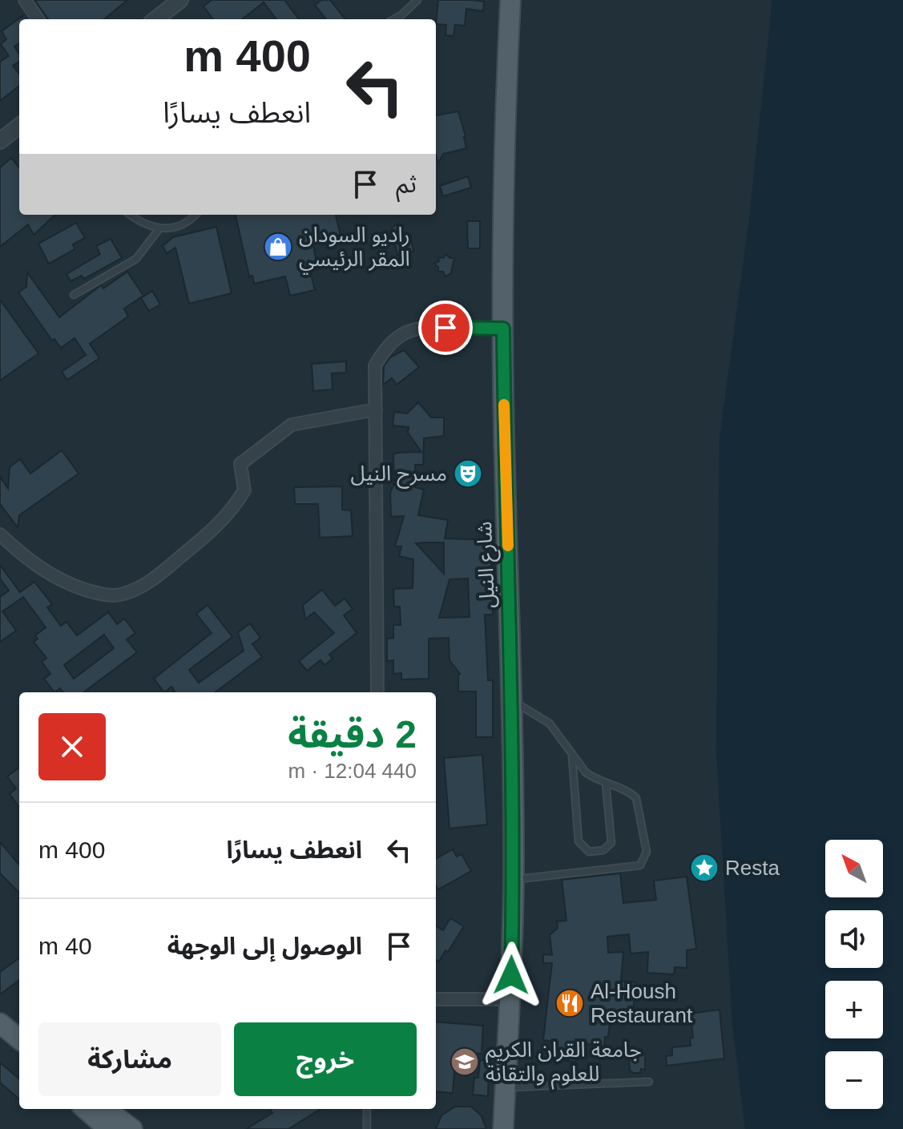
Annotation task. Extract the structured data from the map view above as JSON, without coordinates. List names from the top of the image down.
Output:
{
  "streets": {
    "main road": ["شارع النيل"]
  },
  "places": {
    "shop": ["راديو السودان المقر الرئيسي"],
    "theatre": ["مسرح النيل"],
    "place": ["Resta"],
    "restaurant": ["Al-Housh Restaurant"],
    "school or university": ["جامعة القران الكريم للعلوم والتقانة"]
  },
  "north": "top left",
  "page": {
    "turn": ["400 m", "انعطف يسارًا"],
    "then": "ثم",
    "heading": ["2 دقيقة", "440 m · 12:04"],
    "list": [
      {
        "name": "انعطف يسارًا",
        "value": "400 m"
      },
      {
        "name": "الوصول إلى الوجهة",
        "value": "40 m"
      }
    ],
    "map_buttons": ["+", "−"],
    "buttons": ["خروج", "مشاركة"]
  }
}
